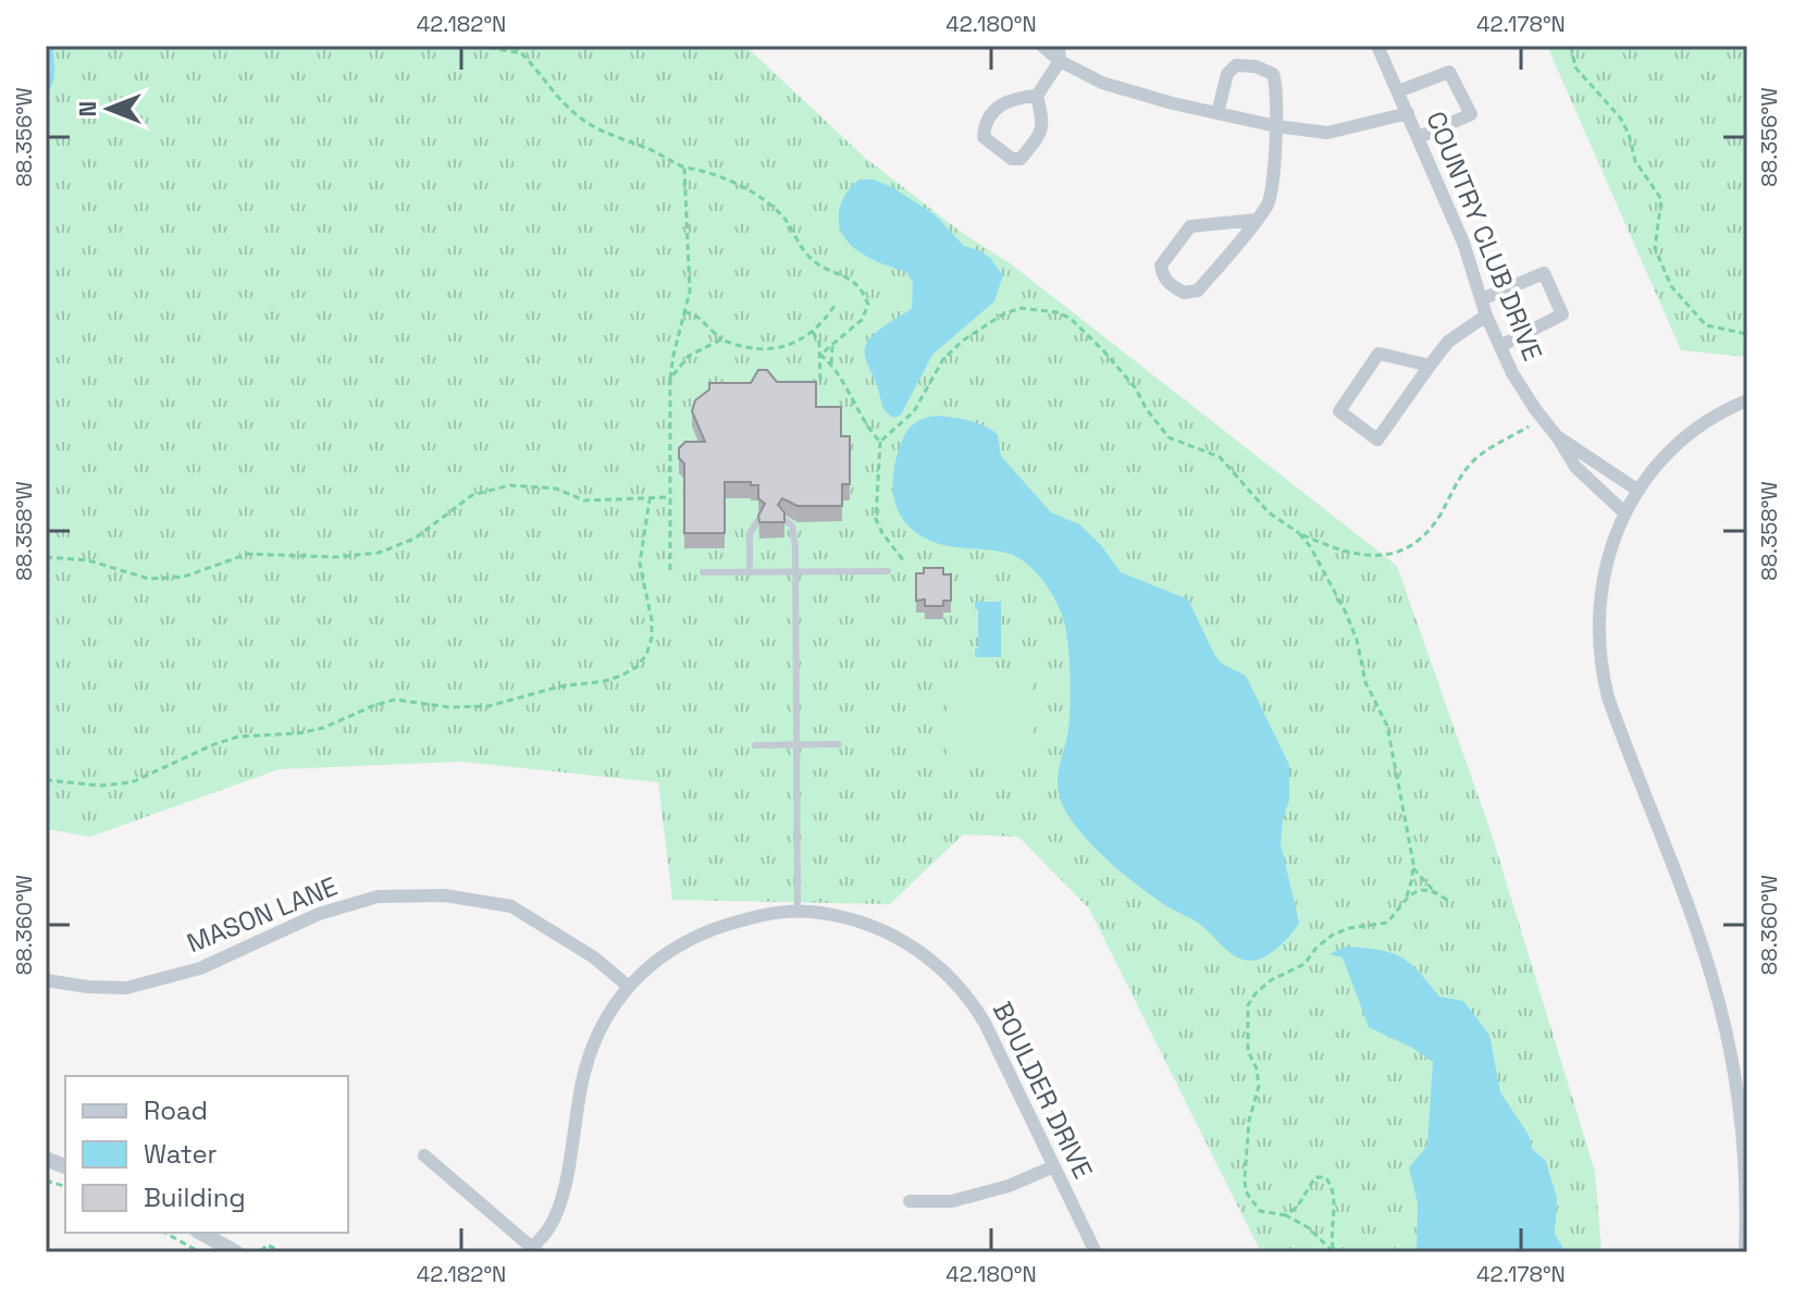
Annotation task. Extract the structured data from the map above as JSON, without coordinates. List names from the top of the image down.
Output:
{
  "streets": {
    "street": ["COUNTRY CLUB DRIVE", "MASON LANE", "BOULDER DRIVE"]
  },
  "crossings": [
    ["MASON LANE", "BOULDER DRIVE"]
  ],
  "legend": ["Road", "Water", "Building"],
  "north": "left",
  "coordinates": [
    "42.182°N",
    "42.180°N",
    "42.178°N",
    "88.356°W",
    "88.358°W",
    "88.360°W"
  ]
}
